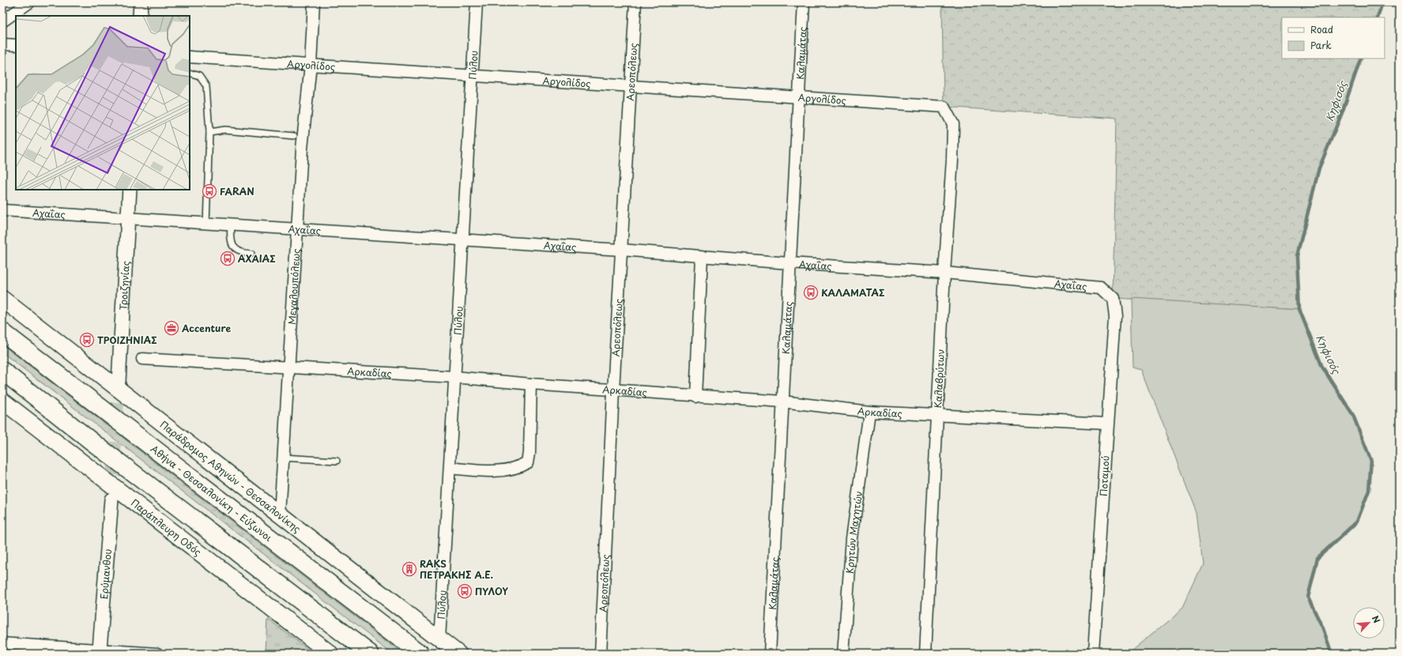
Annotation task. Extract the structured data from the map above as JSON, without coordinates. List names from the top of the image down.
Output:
{
  "streets": {
    "highway": ["Αθήνα - Θεσσαλονίκη - Εύζωνοι"],
    "main road": ["Παράδρομος Αθηνών - Θεσσαλονίκης", "Παράπλευρη Οδός"],
    "street": [
      "Καλαμάτας",
      "Αργολίδος",
      "Πύλου",
      "Αρεοπόλεως",
      "Αχαΐας",
      "Τροιζηνίας",
      "Μεγαλουπόλεως",
      "Αρκαδίας",
      "Καλαβρύτων",
      "Ποταμού",
      "Κρητών Μαχητών",
      "Ερύμανθου"
    ]
  },
  "crossings": [
    ["Καλαμάτας", "Αργολίδος"],
    ["Καλαμάτας", "Αχαΐας"],
    ["Καλαμάτας", "Αρκαδίας"],
    ["Αργολίδος", "Πύλου"],
    ["Αργολίδος", "Αρεοπόλεως"],
    ["Αργολίδος", "Μεγαλουπόλεως"],
    ["Αργολίδος", "Καλαβρύτων"],
    ["Πύλου", "Αχαΐας"],
    ["Πύλου", "Αρκαδίας"],
    ["Πύλου", "Παράδρομος Αθηνών - Θεσσαλονίκης"],
    ["Αρεοπόλεως", "Αχαΐας"],
    ["Αρεοπόλεως", "Αρκαδίας"],
    ["Αχαΐας", "Τροιζηνίας"],
    ["Αχαΐας", "Μεγαλουπόλεως"],
    ["Αχαΐας", "Καλαβρύτων"],
    ["Αχαΐας", "Ποταμού"],
    ["Μεγαλουπόλεως", "Αρκαδίας"],
    ["Μεγαλουπόλεως", "Παράδρομος Αθηνών - Θεσσαλονίκης"],
    ["Αρκαδίας", "Καλαβρύτων"],
    ["Αρκαδίας", "Ποταμού"],
    ["Αρκαδίας", "Κρητών Μαχητών"]
  ],
  "water": ["Κηφισός"],
  "places": {
    "bus stop": [
      "FARAN",
      "AXAΙΑΣ",
      "ΚΑΛΑΜΑΤΑΣ",
      "ΤΡΟΙΖΗΝΙΑΣ",
      "ΠΥΛΟΥ"
    ],
    "office": ["Accenture"],
    "building": ["RAKS ΠΕΤΡΑΚΗΣ Α.Ε."]
  },
  "legend": ["Road", "Park"],
  "north": "top right"
}
